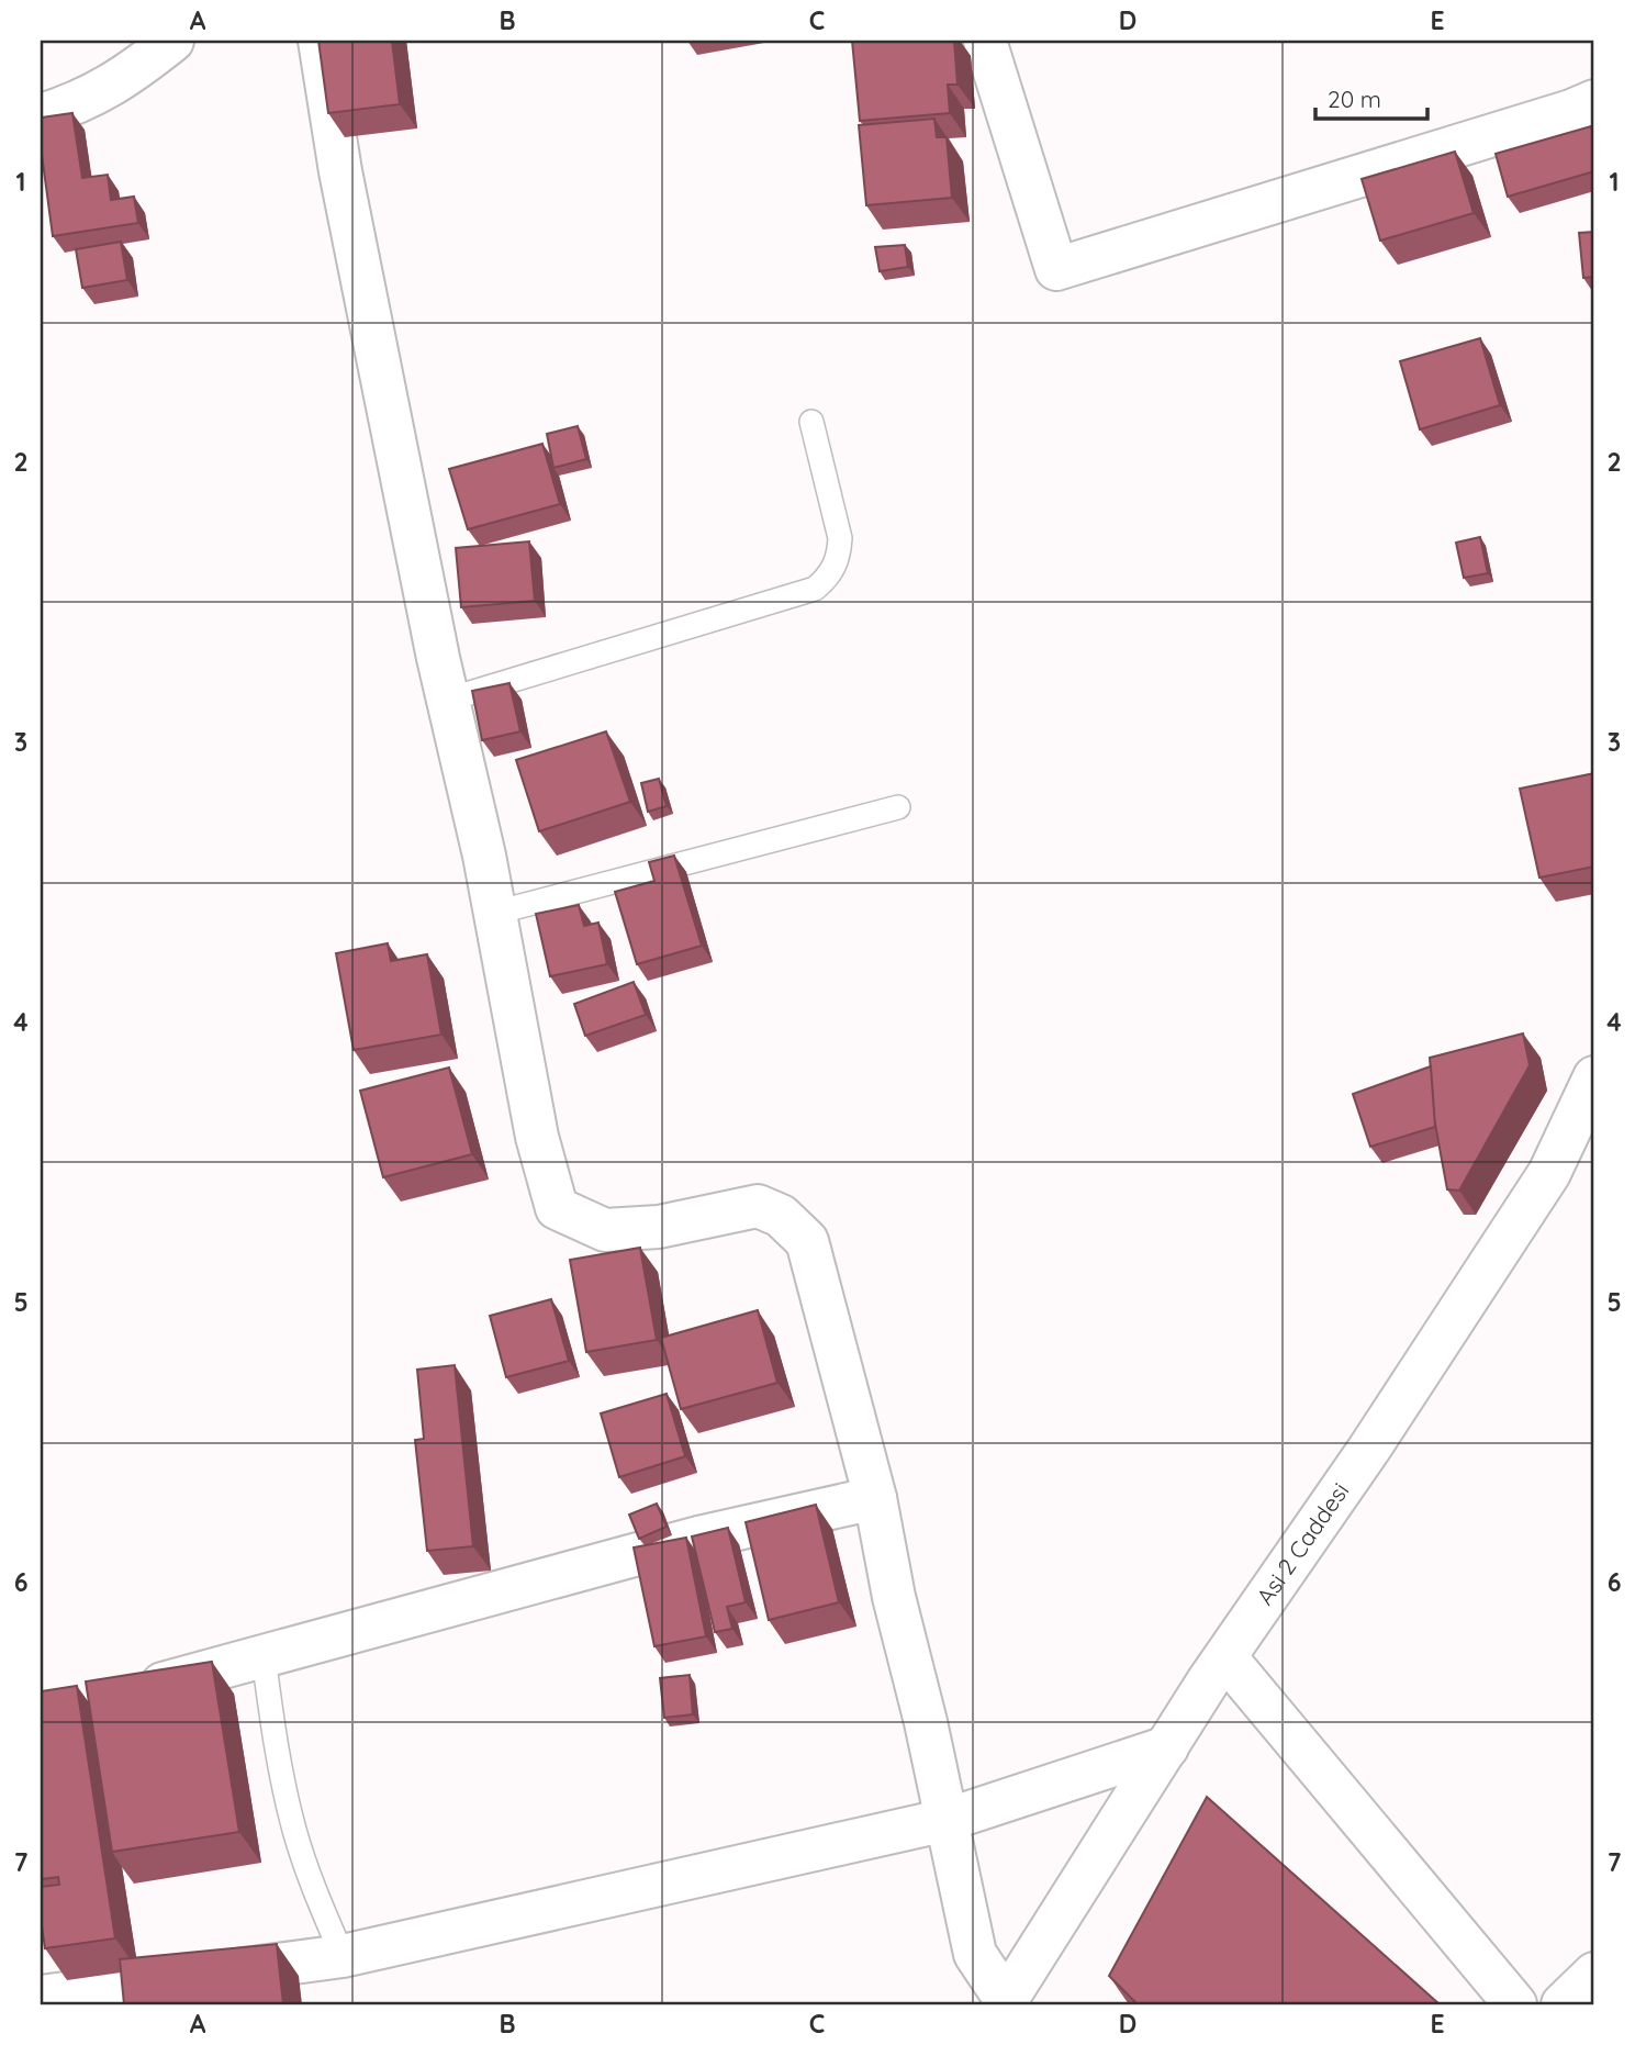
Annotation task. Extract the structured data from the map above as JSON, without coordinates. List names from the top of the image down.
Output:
{
  "streets": {
    "street": ["Asi 2 Caddesi"]
  },
  "scale_bar": "20 m",
  "grid": {
    "columns": [
      "A",
      "B",
      "C",
      "D",
      "E"
    ],
    "rows": [
      "1",
      "2",
      "3",
      "4",
      "5",
      "6",
      "7"
    ]
  }
}
